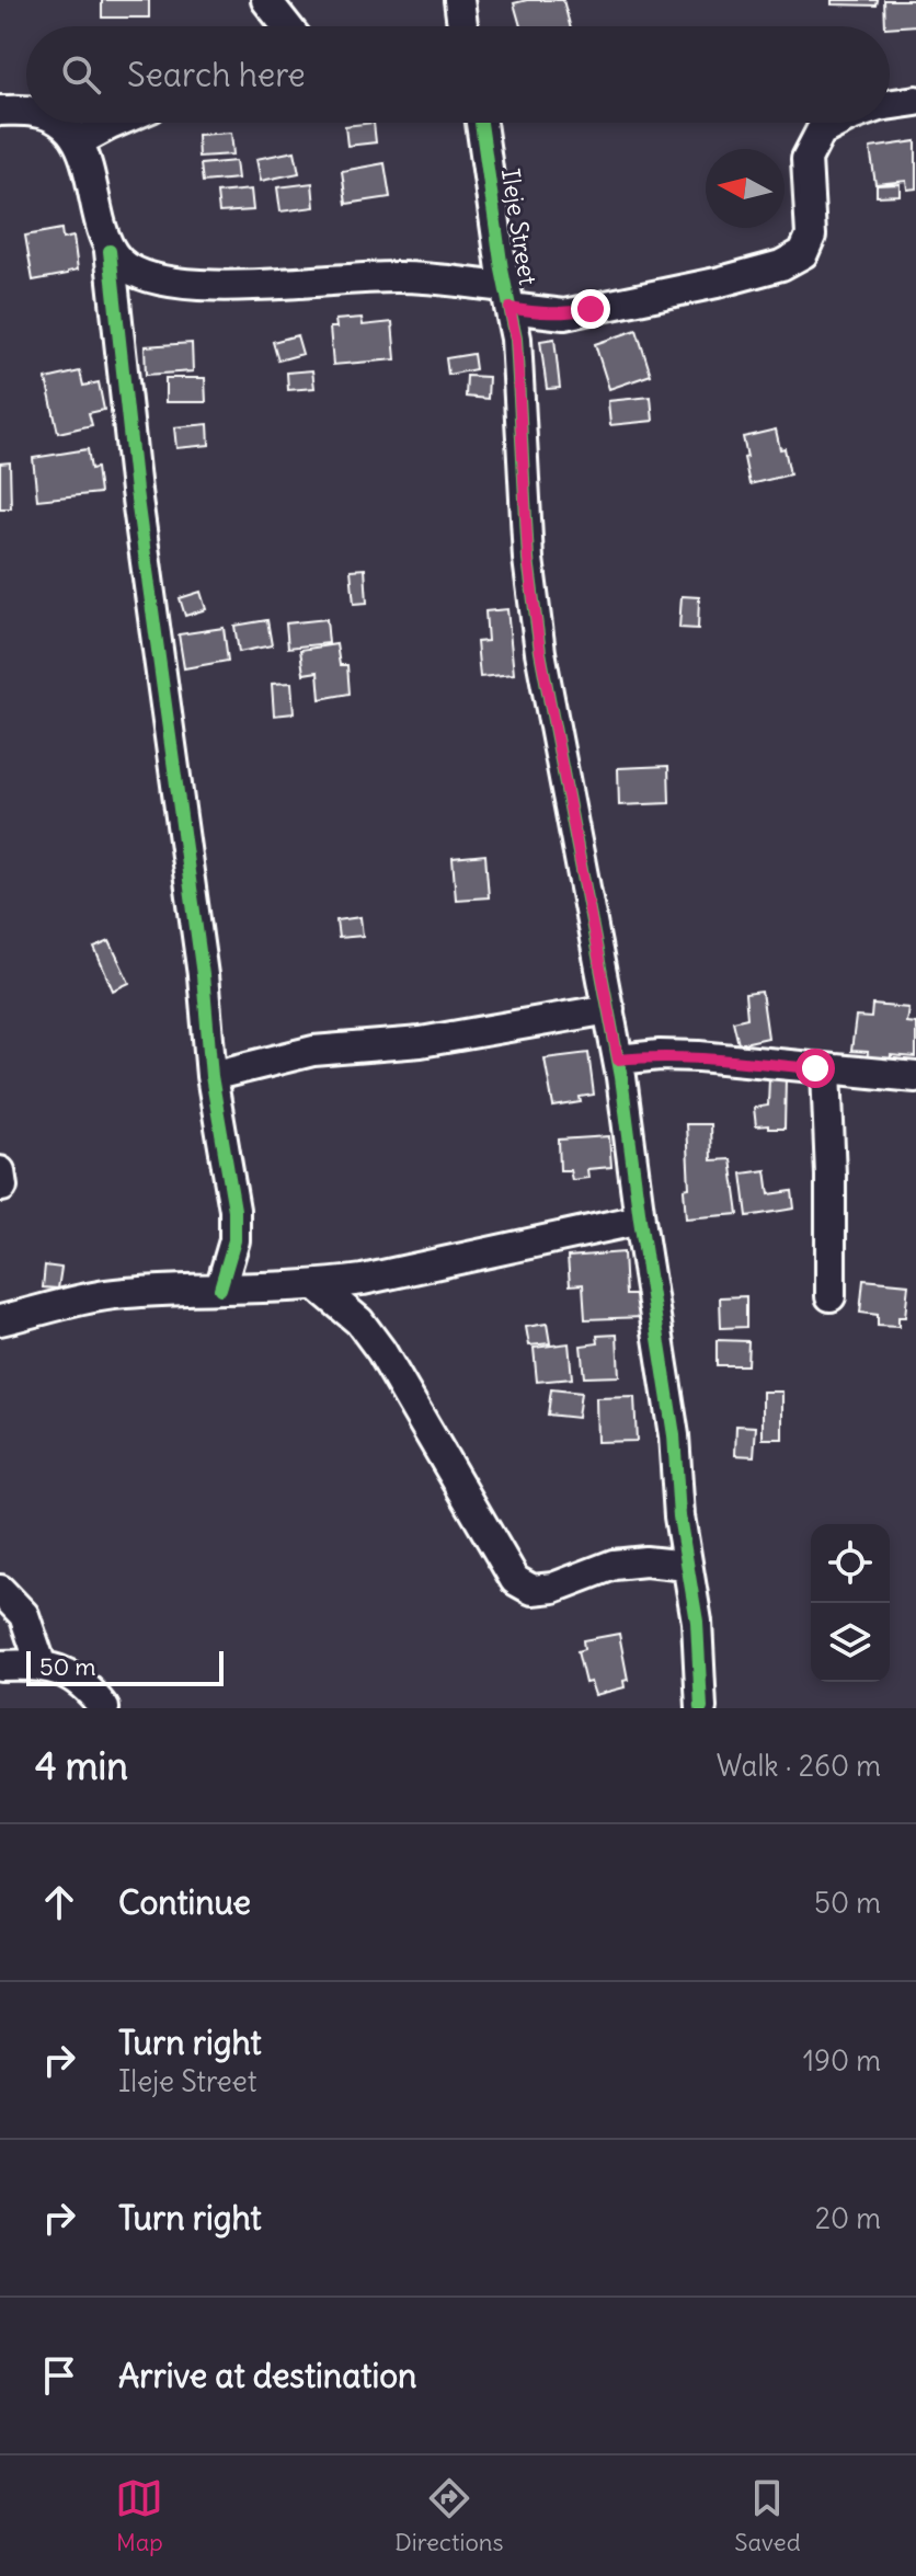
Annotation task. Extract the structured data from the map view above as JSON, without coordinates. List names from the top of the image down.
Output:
{
  "streets": {
    "street": ["Ileje Street"]
  },
  "scale_bar": "50 m",
  "north": "left",
  "page": {
    "search": "Search here",
    "scale": "50 m",
    "heading": ["4 min", "Walk · 260 m"],
    "list": [
      ["Continue", "50 m"],
      ["Turn right", "Ileje Street", "190 m"],
      ["Turn right", "20 m"],
      "Arrive at destination"
    ],
    "nav": ["Map", "Directions", "Saved"]
  }
}
